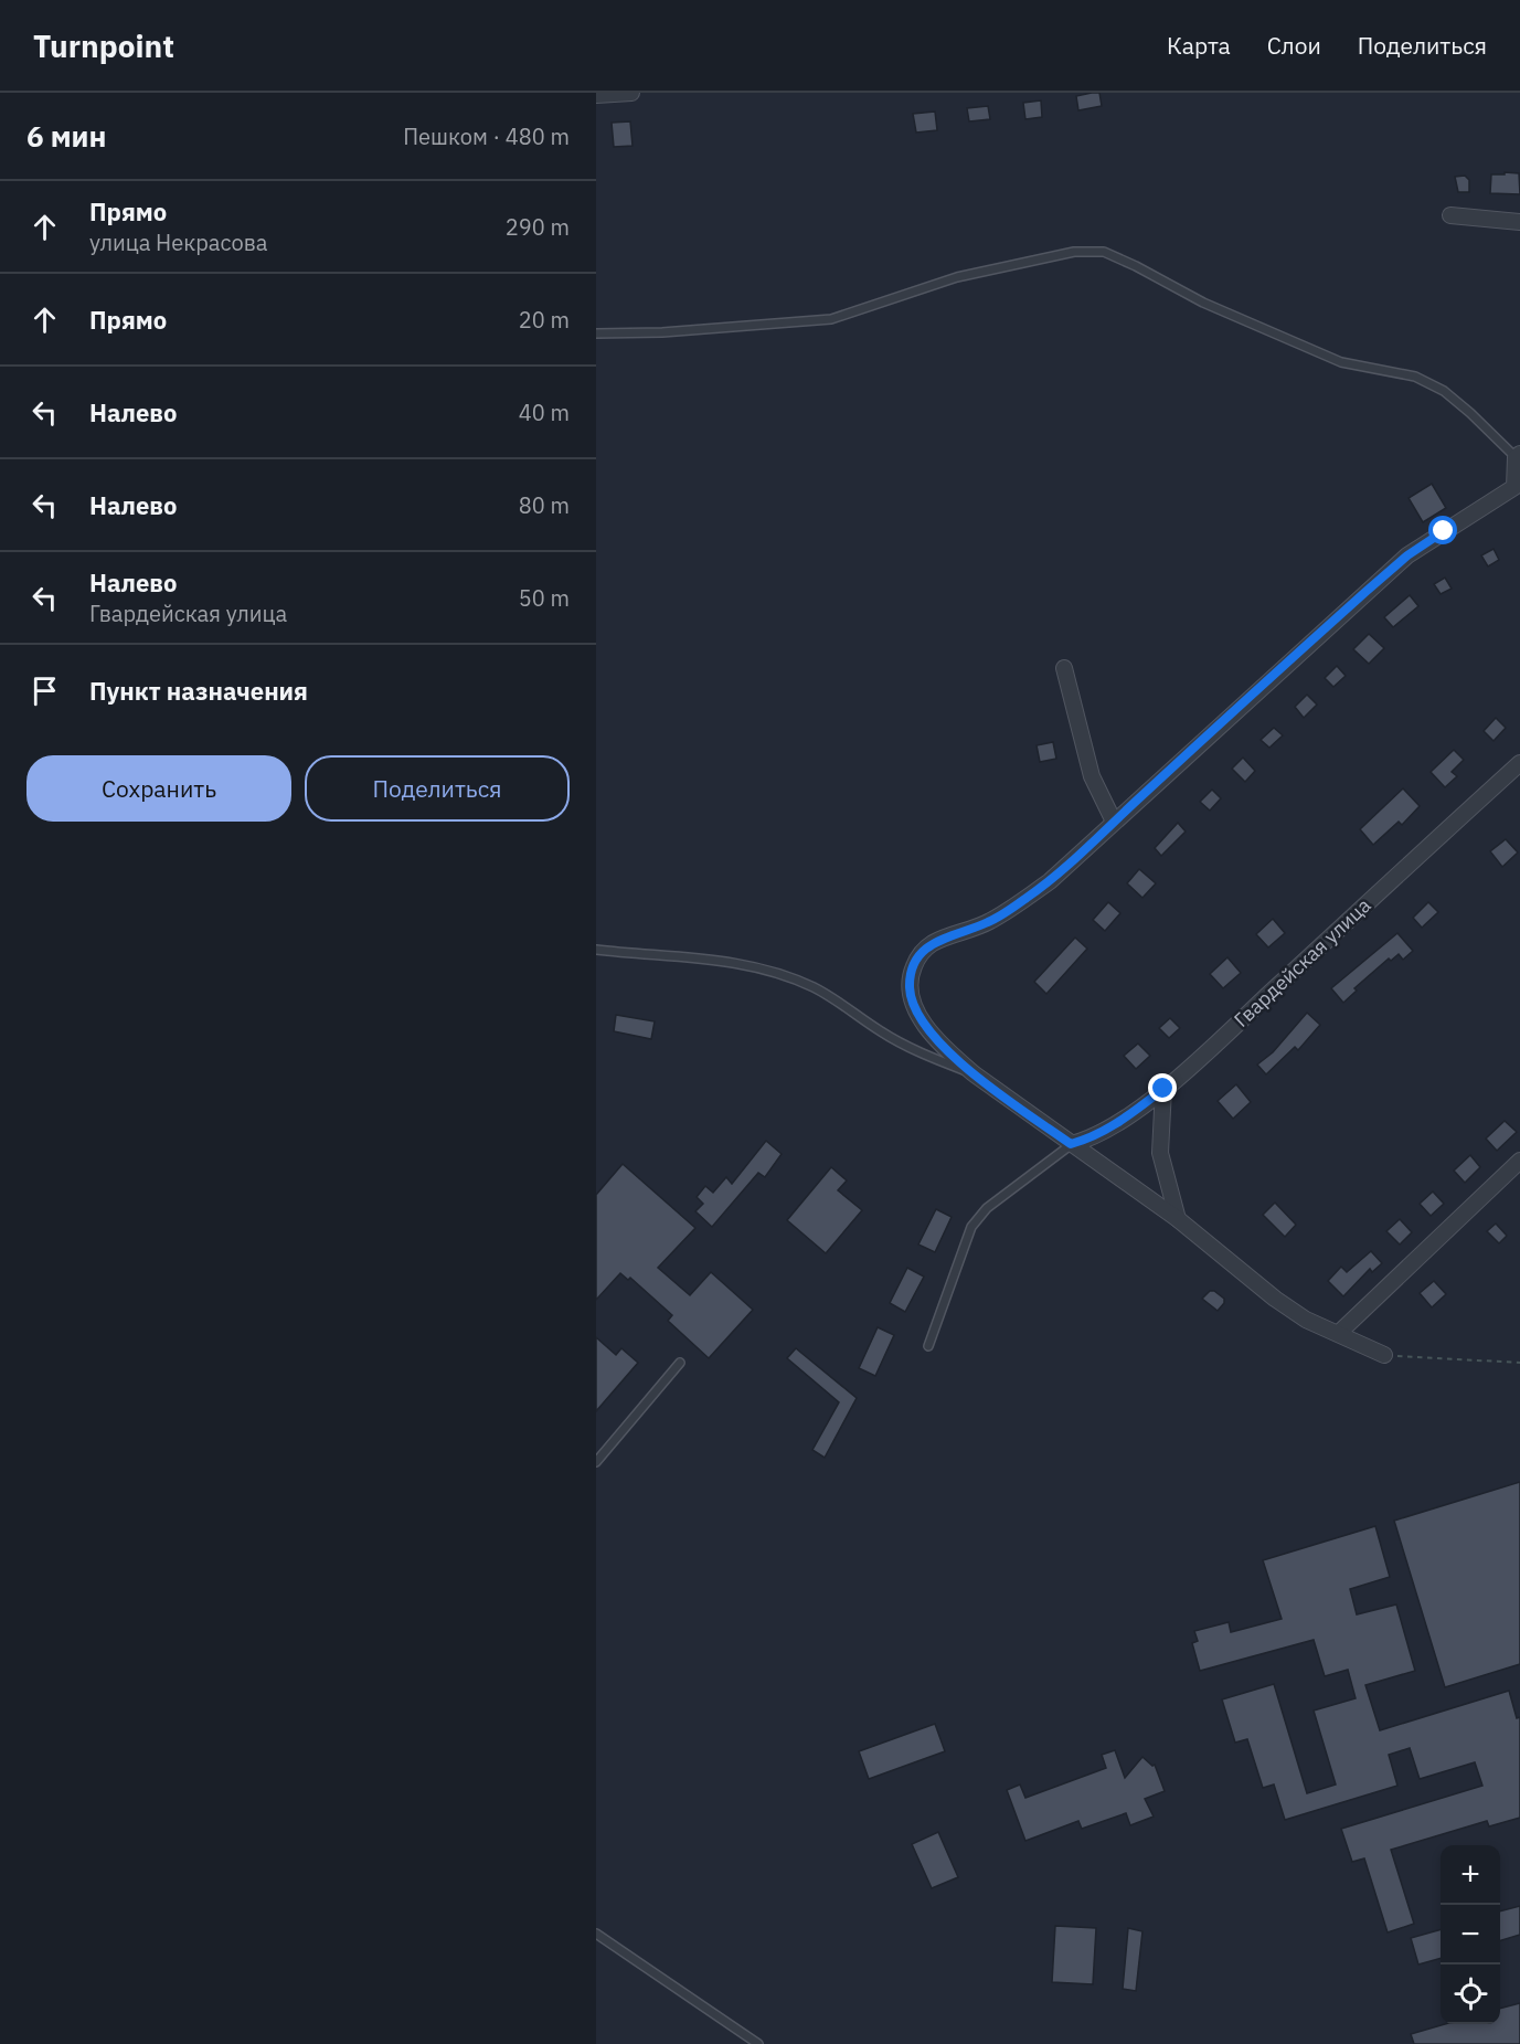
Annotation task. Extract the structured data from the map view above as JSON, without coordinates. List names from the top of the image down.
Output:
{
  "streets": {
    "street": ["Гвардейская улица"]
  },
  "page": {
    "header": "Turnpoint",
    "nav": ["Карта", "Слои", "Поделиться"],
    "heading": ["6 мин", "Пешком · 480 m"],
    "list": [
      ["Прямо", "улица Некрасова", "290 m"],
      ["Прямо", "20 m"],
      ["Налево", "40 m"],
      ["Налево", "80 m"],
      ["Налево", "Гвардейская улица", "50 m"],
      "Пункт назначения"
    ],
    "buttons": ["Сохранить", "Поделиться"],
    "map_buttons": ["+", "−"]
  }
}
